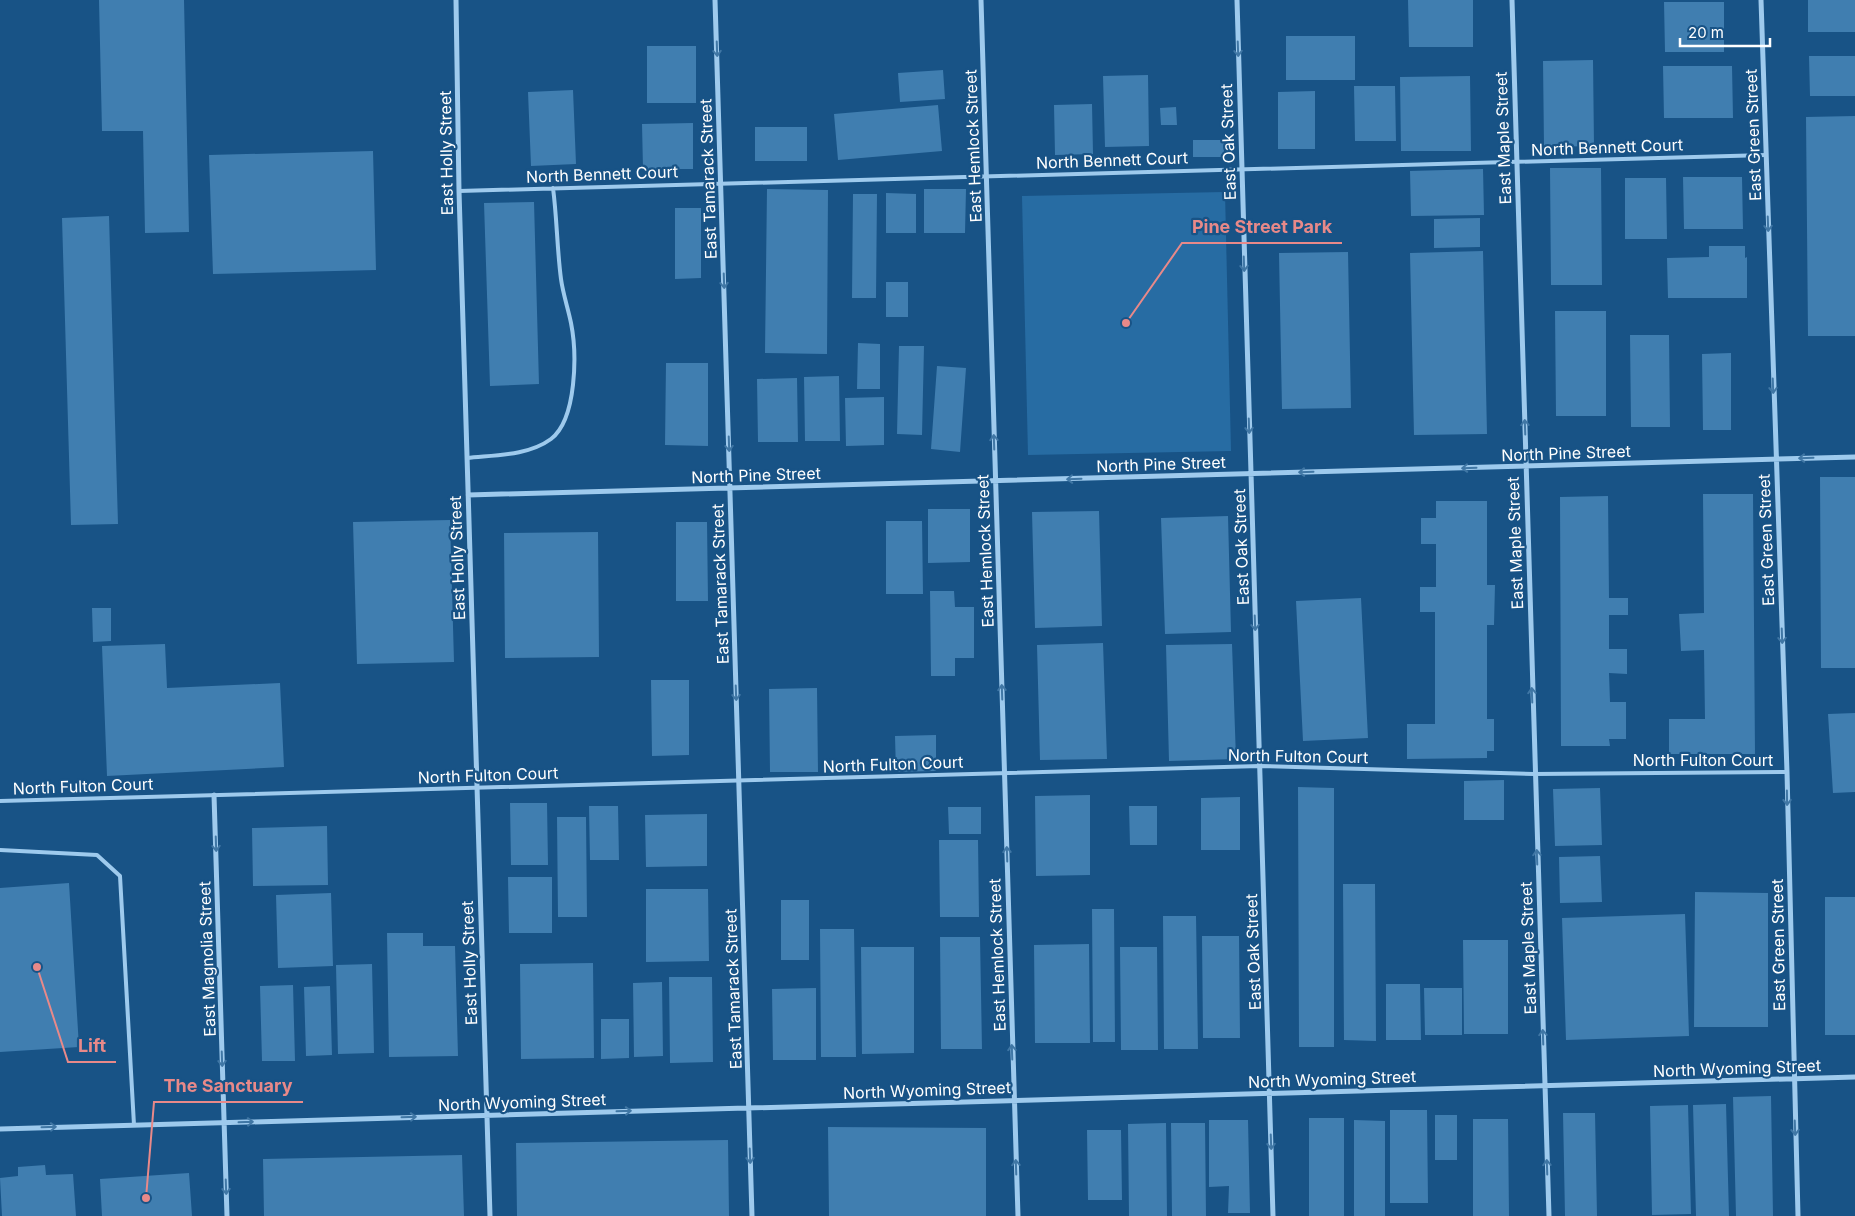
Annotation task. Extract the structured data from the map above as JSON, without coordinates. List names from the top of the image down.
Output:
{
  "streets": {
    "street": [
      "East Green Street",
      "East Maple Street",
      "East Oak Street",
      "East Hemlock Street",
      "East Holly Street",
      "East Tamarack Street",
      "North Pine Street",
      "East Magnolia Street",
      "North Wyoming Street"
    ],
    "lane": ["North Bennett Court", "North Fulton Court"]
  },
  "crossings": [
    ["East Green Street", "North Bennett Court"],
    ["East Green Street", "North Pine Street"],
    ["East Green Street", "North Fulton Court"],
    ["East Green Street", "North Wyoming Street"],
    ["East Maple Street", "North Bennett Court"],
    ["East Maple Street", "North Pine Street"],
    ["East Maple Street", "North Fulton Court"],
    ["East Maple Street", "North Wyoming Street"],
    ["East Oak Street", "North Bennett Court"],
    ["East Oak Street", "North Pine Street"],
    ["East Oak Street", "North Fulton Court"],
    ["East Oak Street", "North Wyoming Street"],
    ["East Hemlock Street", "North Bennett Court"],
    ["East Hemlock Street", "North Pine Street"],
    ["East Hemlock Street", "North Fulton Court"],
    ["East Hemlock Street", "North Wyoming Street"],
    ["North Bennett Court", "East Holly Street"],
    ["North Bennett Court", "East Tamarack Street"],
    ["East Holly Street", "North Pine Street"],
    ["East Holly Street", "North Fulton Court"],
    ["East Holly Street", "North Wyoming Street"],
    ["East Tamarack Street", "North Pine Street"],
    ["East Tamarack Street", "North Fulton Court"],
    ["East Tamarack Street", "North Wyoming Street"],
    ["North Fulton Court", "East Magnolia Street"],
    ["East Magnolia Street", "North Wyoming Street"]
  ],
  "one_way": [
    "East Green Street",
    "East Maple Street",
    "East Oak Street",
    "East Hemlock Street",
    "East Tamarack Street",
    "North Pine Street",
    "East Magnolia Street",
    "North Wyoming Street"
  ],
  "places": ["Pine Street Park", "Lift", "The Sanctuary"],
  "scale_bar": "20 m"
}
